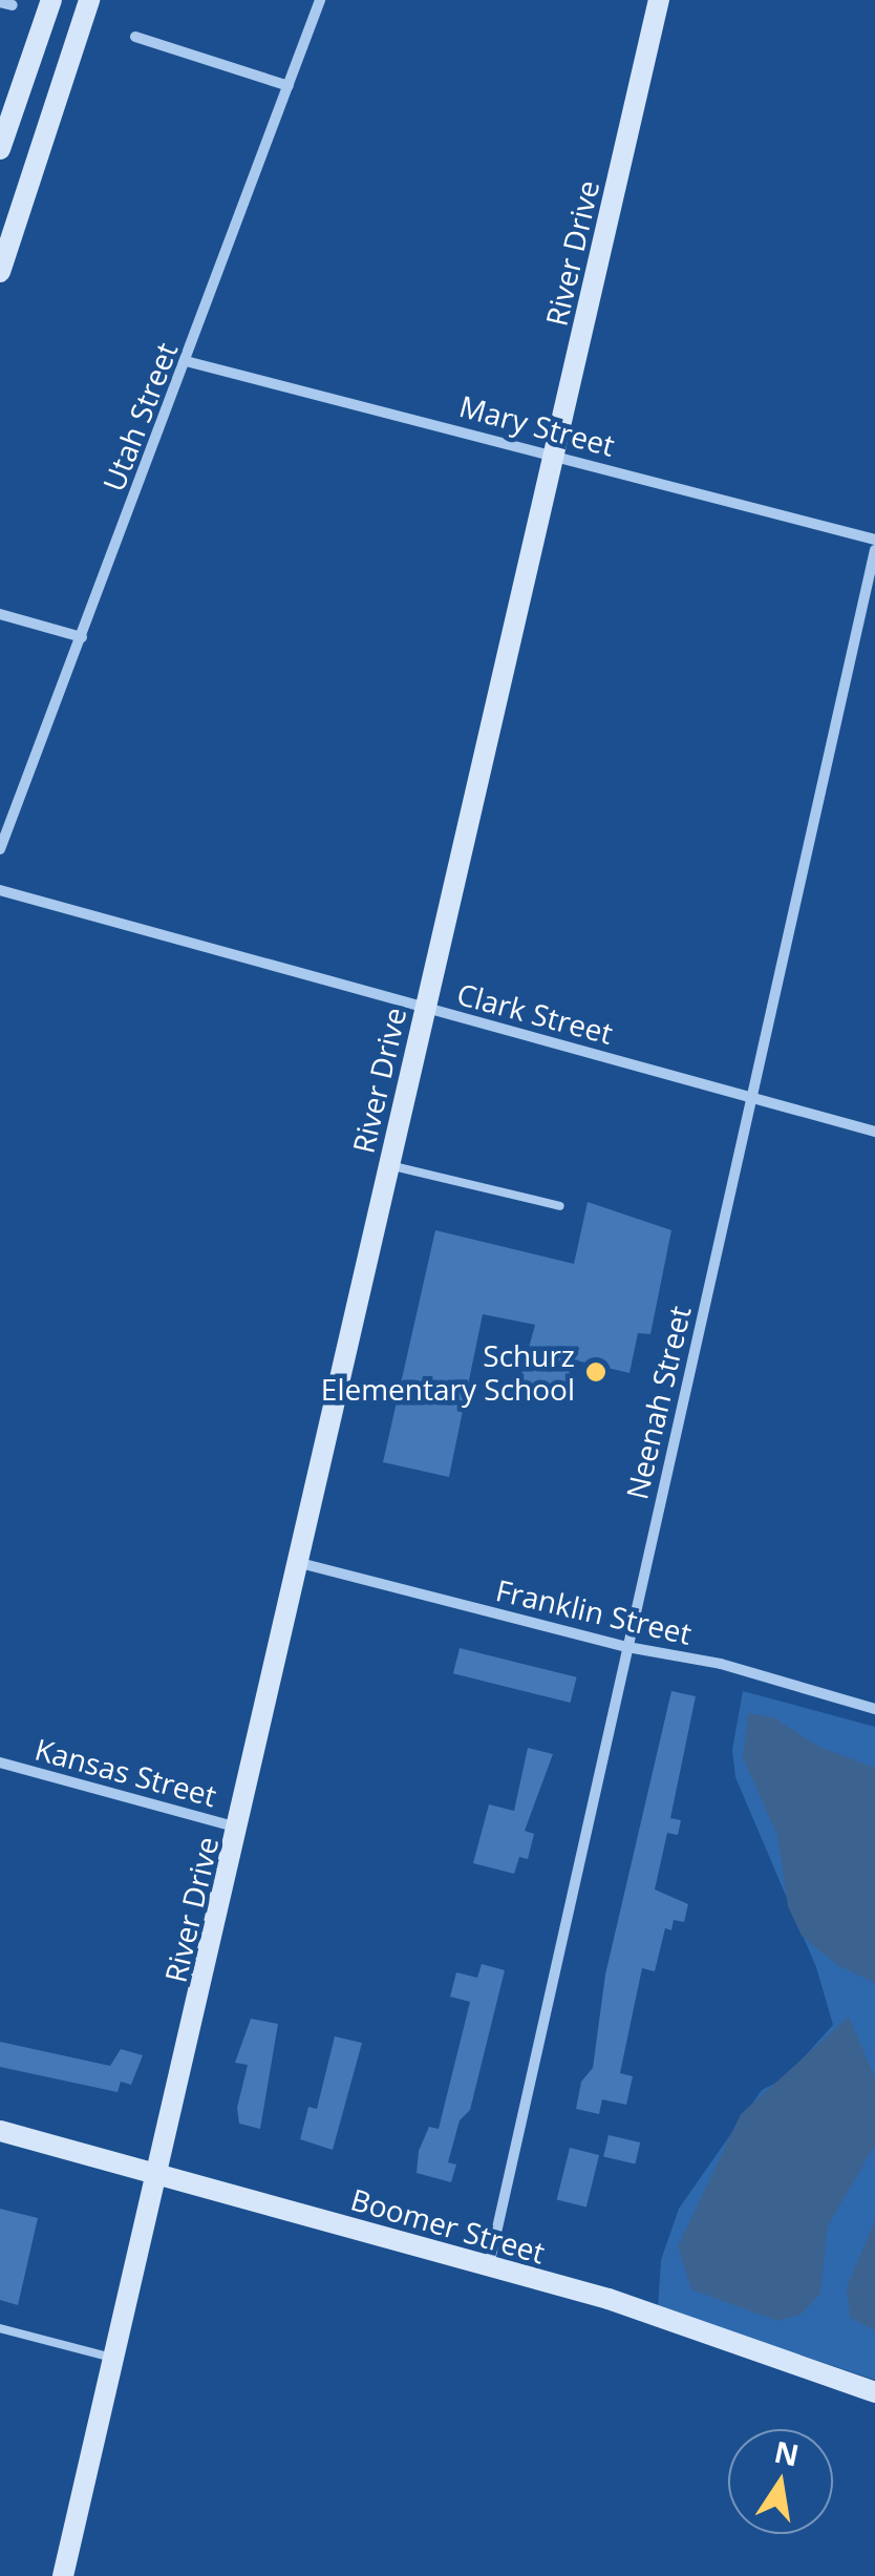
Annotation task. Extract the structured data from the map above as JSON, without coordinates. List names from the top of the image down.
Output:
{
  "streets": {
    "street": [
      "River Drive",
      "Utah Street",
      "Mary Street",
      "Clark Street",
      "Neenah Street",
      "Franklin Street",
      "Kansas Street",
      "Boomer Street"
    ]
  },
  "crossings": [
    ["River Drive", "Mary Street"],
    ["River Drive", "Clark Street"],
    ["River Drive", "Franklin Street"],
    ["River Drive", "Kansas Street"],
    ["River Drive", "Boomer Street"],
    ["Utah Street", "Mary Street"],
    ["Clark Street", "Neenah Street"],
    ["Neenah Street", "Franklin Street"],
    ["Neenah Street", "Boomer Street"]
  ],
  "places": ["Schurz Elementary School"],
  "north": "top"
}
